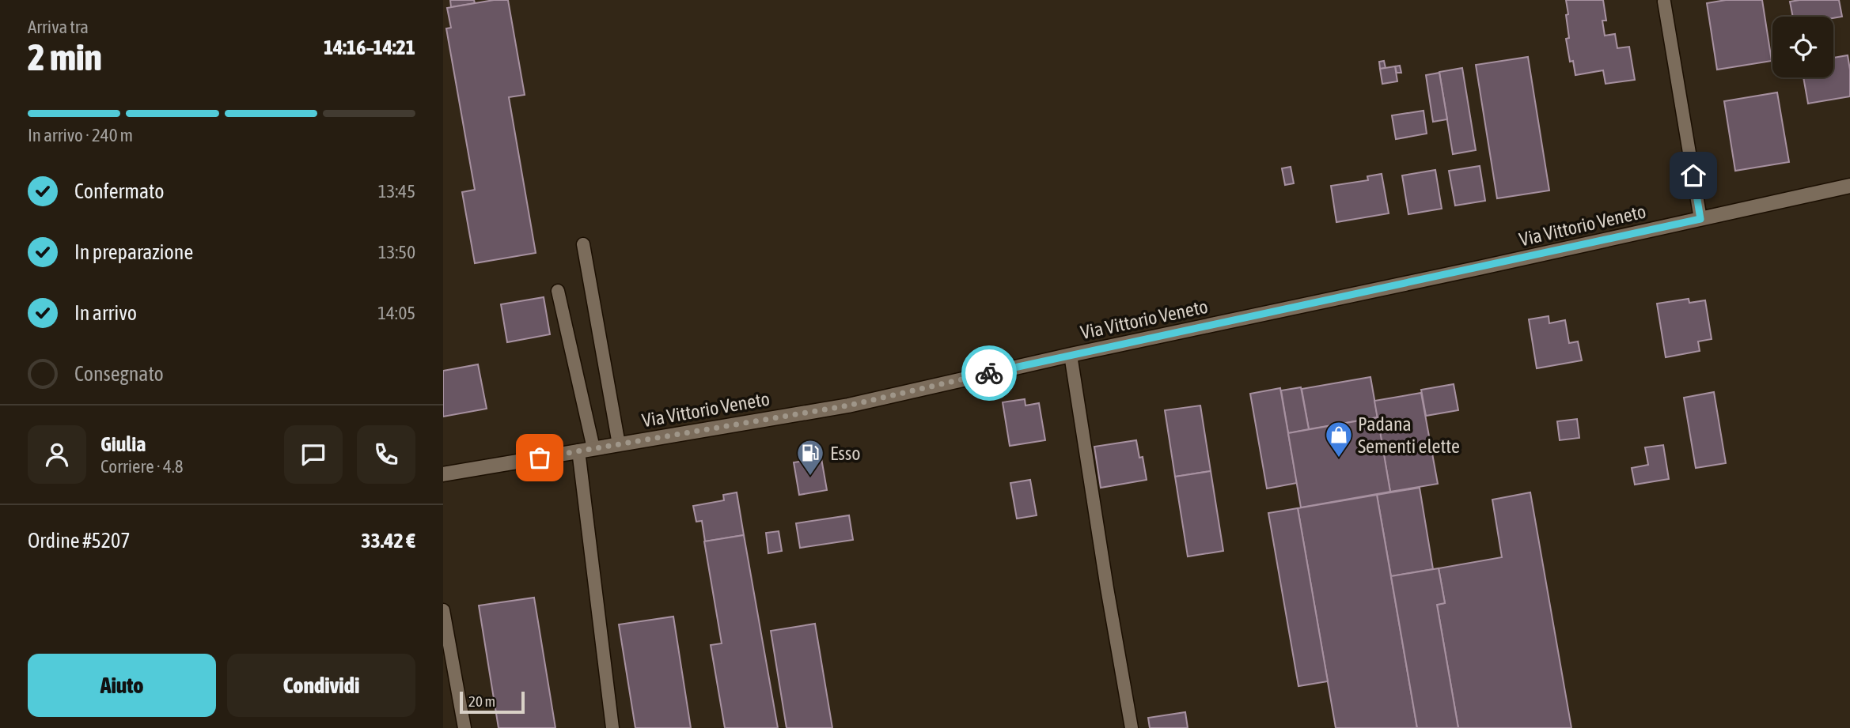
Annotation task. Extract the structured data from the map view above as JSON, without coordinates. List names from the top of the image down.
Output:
{
  "streets": {
    "main road": ["Via Vittorio Veneto"]
  },
  "places": {
    "shop": ["Padana Sementi elette"],
    "fuel station": ["Esso"]
  },
  "scale_bar": "20 m",
  "page": {
    "heading": ["2 min", "Arriva tra", "14:16–14:21"],
    "panel": [
      "Giulia",
      "Corriere · 4.8",
      "Ordine #5207",
      "33.42 €"
    ],
    "bar": "In arrivo · 240 m",
    "list": [
      ["Confermato", "13:45"],
      ["In preparazione", "13:50"],
      ["In arrivo", "14:05"],
      "Consegnato"
    ],
    "buttons": ["Aiuto", "Condividi"],
    "scale": "20 m"
  }
}
